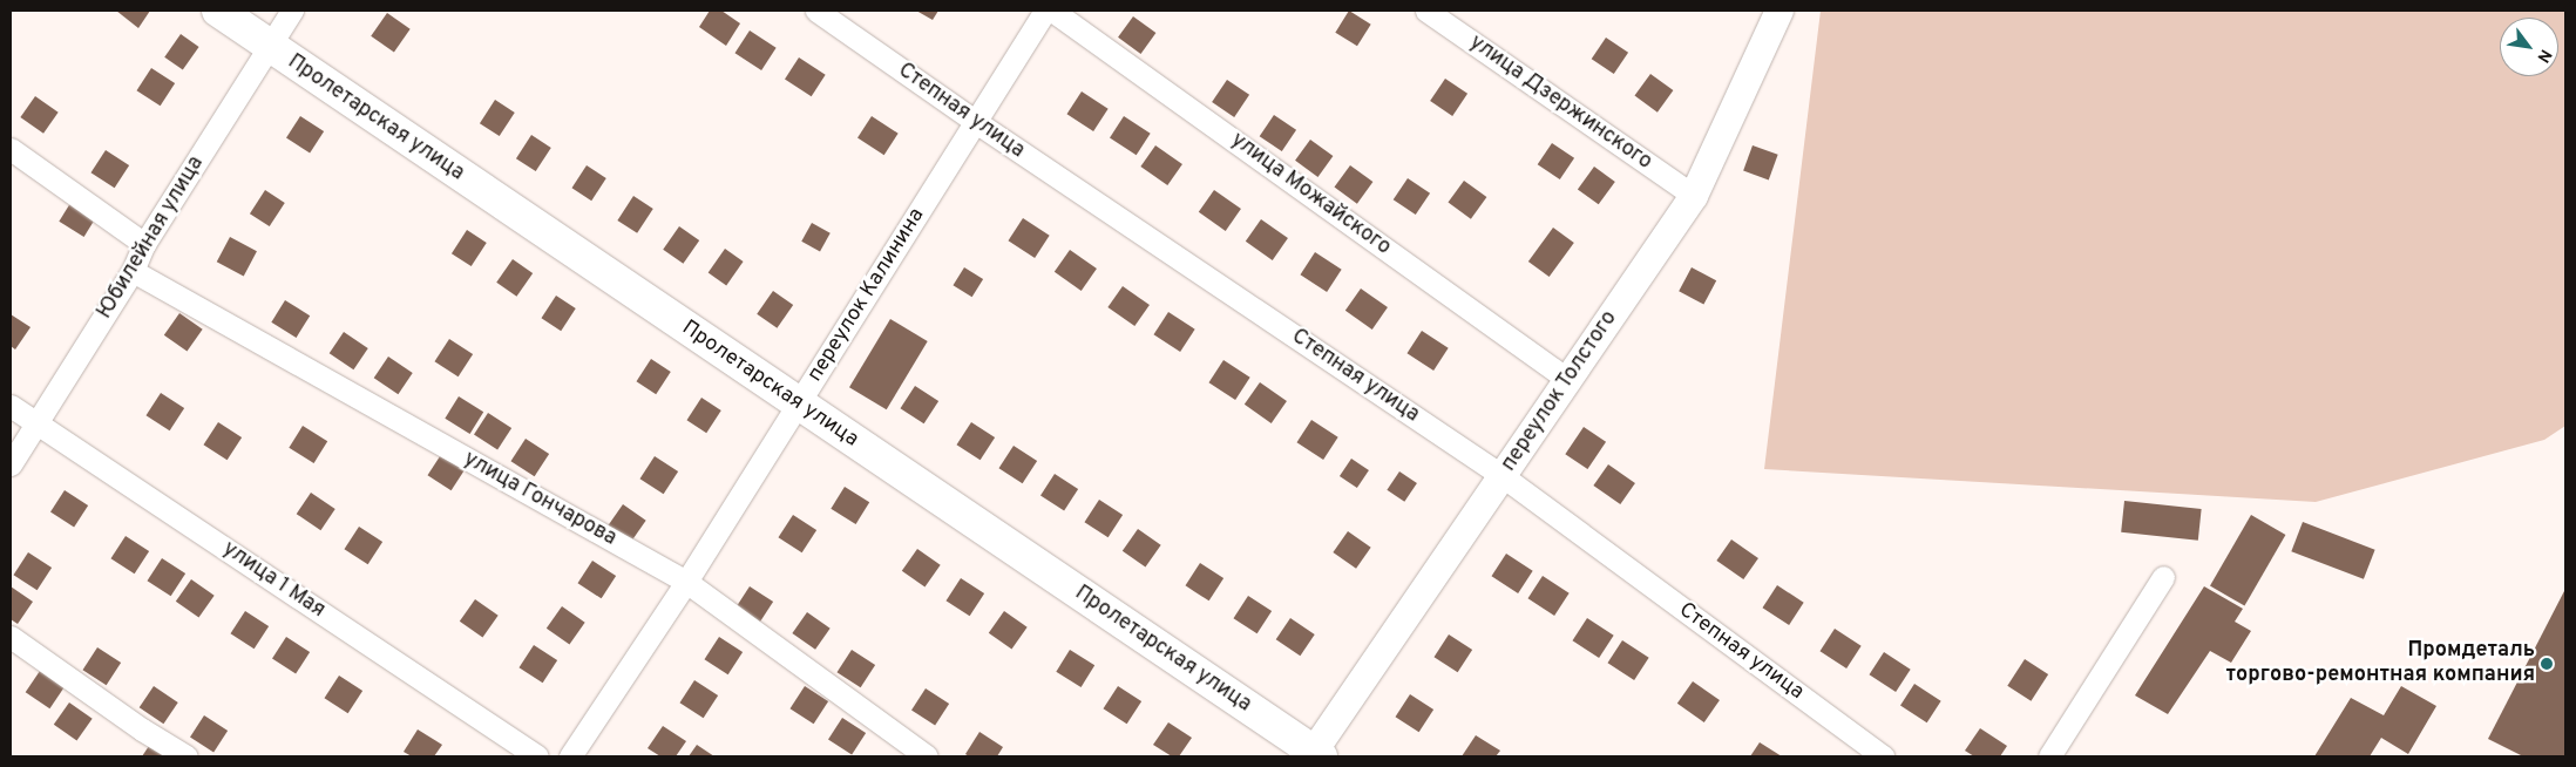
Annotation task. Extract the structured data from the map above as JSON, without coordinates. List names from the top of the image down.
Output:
{
  "streets": {
    "main road": ["Пролетарская улица"],
    "street": [
      "улица Дзержинского",
      "Степная улица",
      "улица Можайского",
      "Юбилейная улица",
      "переулок Калинина",
      "переулок Толстого",
      "улица Гончарова",
      "улица 1 Мая"
    ]
  },
  "crossings": [
    ["улица Дзержинского", "переулок Толстого"],
    ["Степная улица", "переулок Калинина"],
    ["Степная улица", "переулок Толстого"],
    ["Пролетарская улица", "Юбилейная улица"],
    ["Пролетарская улица", "переулок Калинина"],
    ["Пролетарская улица", "переулок Толстого"],
    ["улица Можайского", "переулок Толстого"],
    ["Юбилейная улица", "улица Гончарова"],
    ["Юбилейная улица", "улица 1 Мая"],
    ["переулок Калинина", "улица Гончарова"]
  ],
  "places": ["Промдеталь торгово-ремонтная компания"],
  "north": "bottom right"
}
